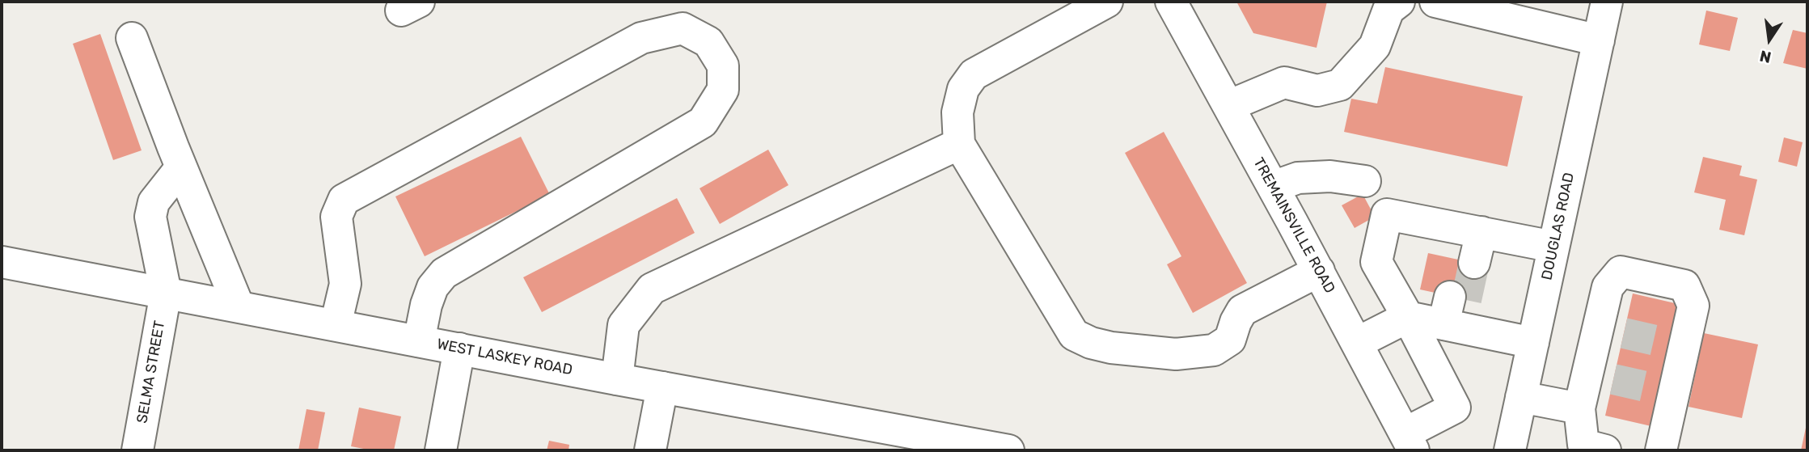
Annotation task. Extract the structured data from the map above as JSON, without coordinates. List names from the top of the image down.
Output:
{
  "streets": {
    "street": [
      "TREMAINSVILLE ROAD",
      "DOUGLAS ROAD",
      "WEST LASKEY ROAD",
      "SELMA STREET"
    ]
  },
  "crossings": [
    ["WEST LASKEY ROAD", "SELMA STREET"]
  ],
  "north": "bottom"
}
